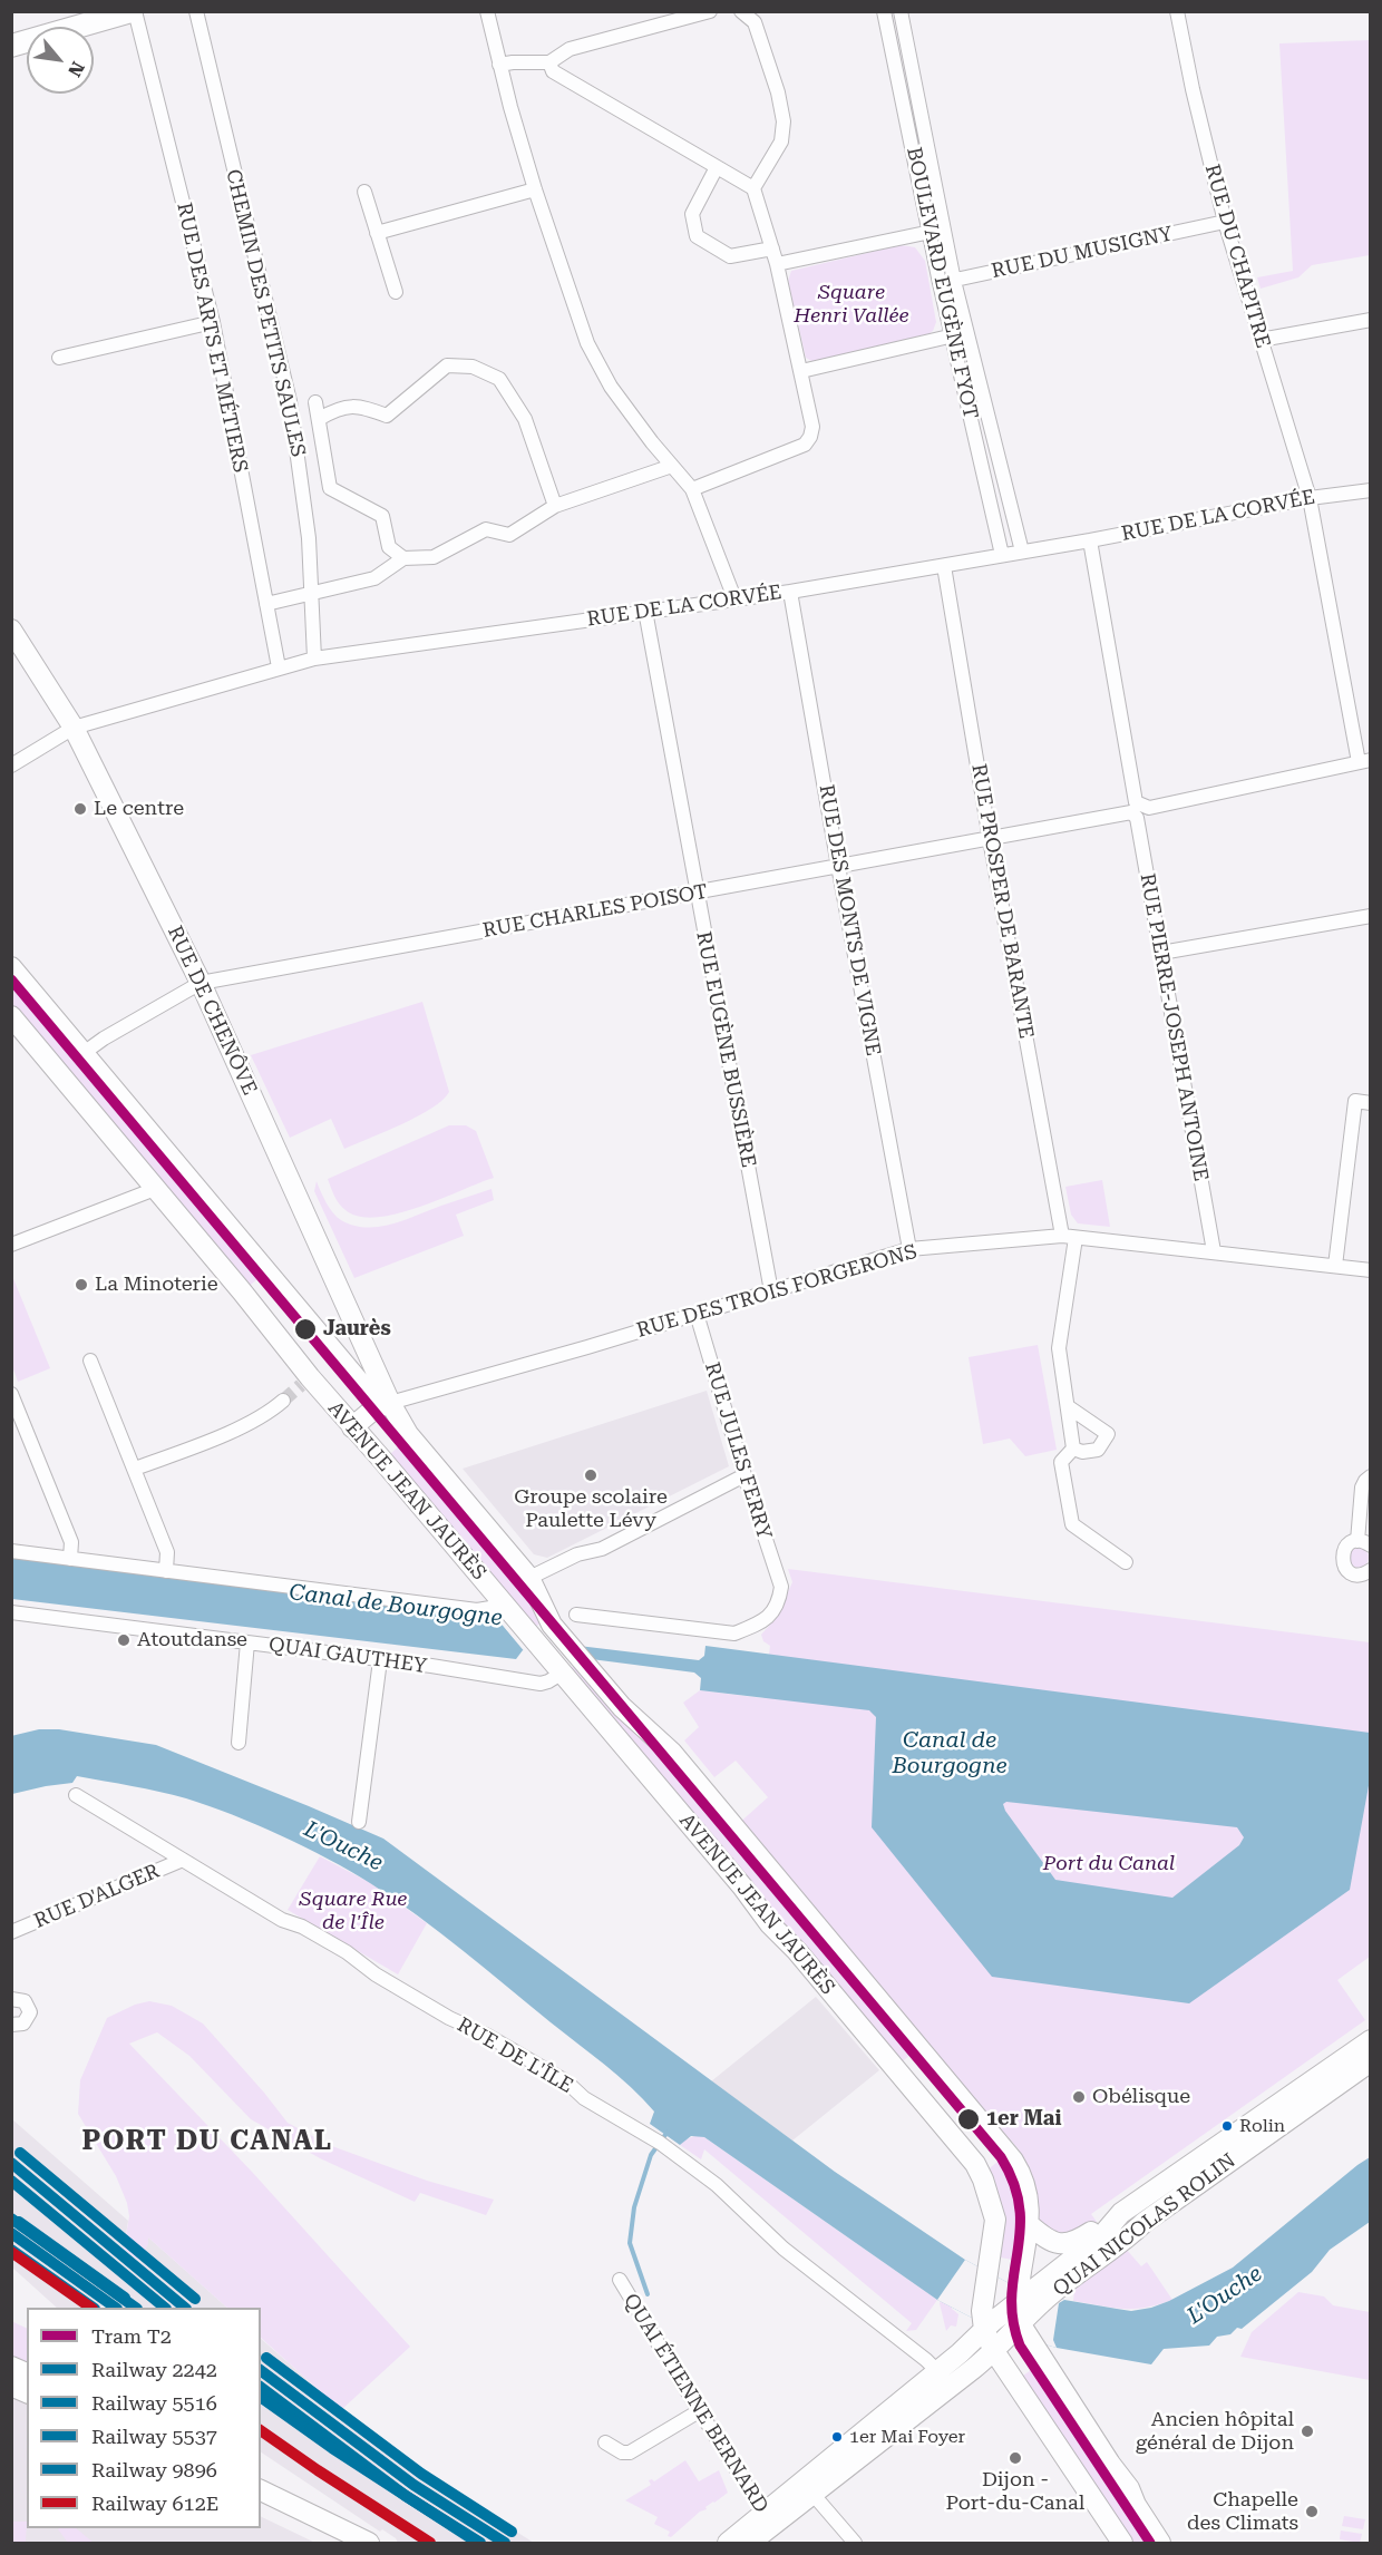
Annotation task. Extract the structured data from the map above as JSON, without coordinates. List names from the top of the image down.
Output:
{
  "streets": {
    "main road": ["RUE DE CHENÔVE", "AVENUE JEAN JAURÈS", "QUAI NICOLAS ROLIN"],
    "street": [
      "RUE DU MUSIGNY",
      "RUE DU CHAPITRE",
      "BOULEVARD EUGÈNE FYOT",
      "CHEMIN DES PETITS SAULES",
      "RUE DES ARTS ET MÉTIERS",
      "RUE DE LA CORVÉE",
      "RUE PROSPER DE BARANTE",
      "RUE CHARLES POISOT",
      "RUE DES MONTS DE VIGNE",
      "RUE PIERRE-JOSEPH ANTOINE",
      "RUE EUGÈNE BUSSIÈRE",
      "RUE DES TROIS FORGERONS",
      "RUE JULES FERRY",
      "QUAI GAUTHEY",
      "RUE D'ALGER",
      "RUE DE L'ÎLE",
      "QUAI ÉTIENNE BERNARD"
    ]
  },
  "crossings": [
    ["RUE DU MUSIGNY", "RUE DU CHAPITRE"],
    ["RUE DU MUSIGNY", "BOULEVARD EUGÈNE FYOT"],
    ["RUE DU CHAPITRE", "RUE DE LA CORVÉE"],
    ["BOULEVARD EUGÈNE FYOT", "RUE DE LA CORVÉE"],
    ["CHEMIN DES PETITS SAULES", "RUE DE LA CORVÉE"],
    ["RUE DES ARTS ET MÉTIERS", "RUE DE LA CORVÉE"],
    ["RUE DE LA CORVÉE", "RUE PROSPER DE BARANTE"],
    ["RUE DE LA CORVÉE", "RUE DES MONTS DE VIGNE"],
    ["RUE DE LA CORVÉE", "RUE DE CHENÔVE"],
    ["RUE DE LA CORVÉE", "RUE EUGÈNE BUSSIÈRE"],
    ["RUE PROSPER DE BARANTE", "RUE CHARLES POISOT"],
    ["RUE PROSPER DE BARANTE", "RUE DES TROIS FORGERONS"],
    ["RUE CHARLES POISOT", "RUE DES MONTS DE VIGNE"],
    ["RUE CHARLES POISOT", "RUE DE CHENÔVE"],
    ["RUE CHARLES POISOT", "RUE PIERRE-JOSEPH ANTOINE"],
    ["RUE CHARLES POISOT", "RUE EUGÈNE BUSSIÈRE"],
    ["RUE CHARLES POISOT", "AVENUE JEAN JAURÈS"],
    ["RUE DES MONTS DE VIGNE", "RUE DES TROIS FORGERONS"],
    ["RUE DE CHENÔVE", "RUE DES TROIS FORGERONS"],
    ["RUE DE CHENÔVE", "AVENUE JEAN JAURÈS"],
    ["RUE PIERRE-JOSEPH ANTOINE", "RUE DES TROIS FORGERONS"],
    ["RUE EUGÈNE BUSSIÈRE", "RUE DES TROIS FORGERONS"],
    ["RUE DES TROIS FORGERONS", "RUE JULES FERRY"],
    ["RUE DES TROIS FORGERONS", "AVENUE JEAN JAURÈS"],
    ["AVENUE JEAN JAURÈS", "QUAI GAUTHEY"],
    ["AVENUE JEAN JAURÈS", "QUAI NICOLAS ROLIN"],
    ["RUE D'ALGER", "RUE DE L'ÎLE"],
    ["RUE DE L'ÎLE", "QUAI NICOLAS ROLIN"],
    ["QUAI NICOLAS ROLIN", "QUAI ÉTIENNE BERNARD"]
  ],
  "districts": ["PORT DU CANAL"],
  "water": ["Canal de Bourgogne", "L'Ouche"],
  "parks": ["Square Henri Vallée", "Port du Canal", "Square Rue de l'Île"],
  "places": [
    "Le centre",
    "La Minoterie",
    "Jaurès",
    "Groupe scolaire Paulette Lévy",
    "Atoutdanse",
    "Obélisque",
    "1er Mai",
    "Rolin",
    "Ancien hôpital général de Dijon",
    "1er Mai Foyer",
    "Dijon - Port-du-Canal",
    "Chapelle des Climats"
  ],
  "lines": [
    "tram line T2",
    "rail line 9896",
    "rail line 2242",
    "rail line 5516",
    "rail line 5537",
    "rail line 612E"
  ],
  "legend": [
    "Tram T2",
    "Railway 2242",
    "Railway 5516",
    "Railway 5537",
    "Railway 9896",
    "Railway 612E"
  ],
  "north": "bottom right"
}
